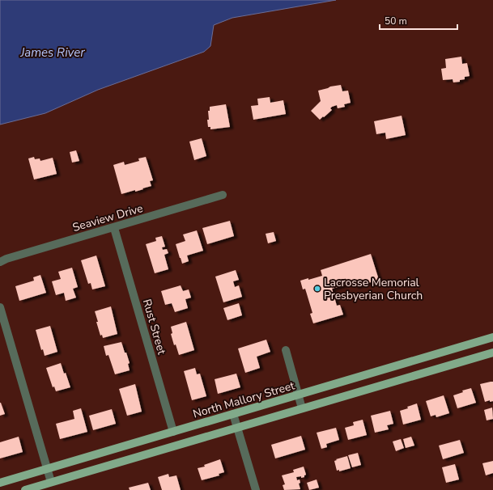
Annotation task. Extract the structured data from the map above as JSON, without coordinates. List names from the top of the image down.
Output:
{
  "streets": {
    "main road": ["North Mallory Street"],
    "street": ["Seaview Drive", "Rust Street"]
  },
  "crossings": [
    ["Seaview Drive", "Rust Street"],
    ["Rust Street", "North Mallory Street"]
  ],
  "water": ["James River"],
  "places": ["Lacrosse Memorial Presbyerian Church"],
  "scale_bar": "50 m"
}
